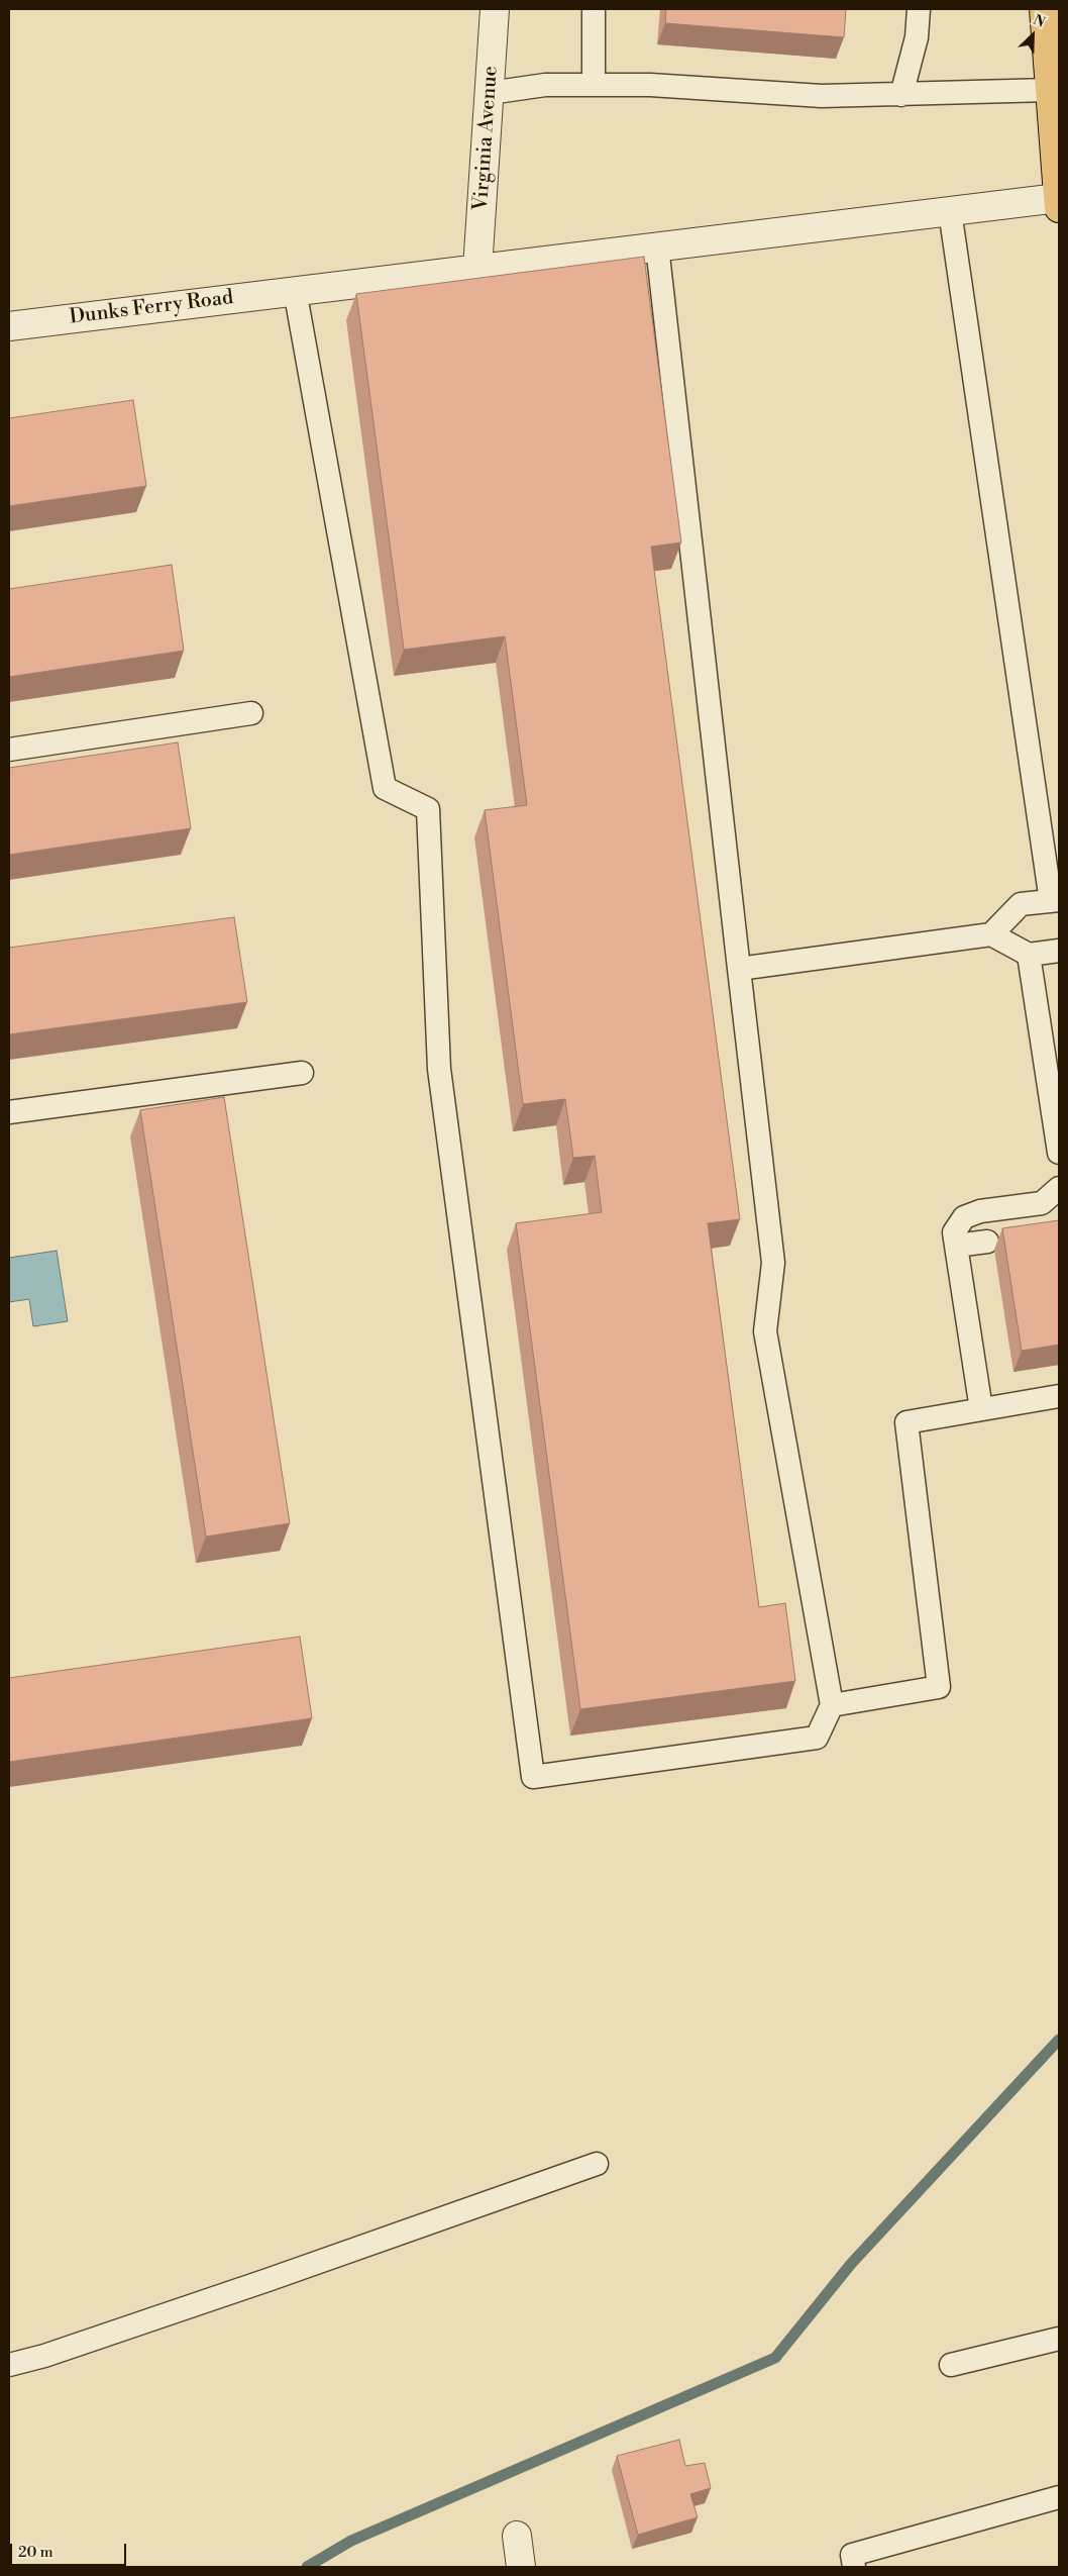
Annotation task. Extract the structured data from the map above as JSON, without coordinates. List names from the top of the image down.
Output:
{
  "streets": {
    "street": ["Virginia Avenue", "Dunks Ferry Road"]
  },
  "crossings": [
    ["Virginia Avenue", "Dunks Ferry Road"]
  ],
  "scale_bar": "20 m",
  "north": "top right"
}
